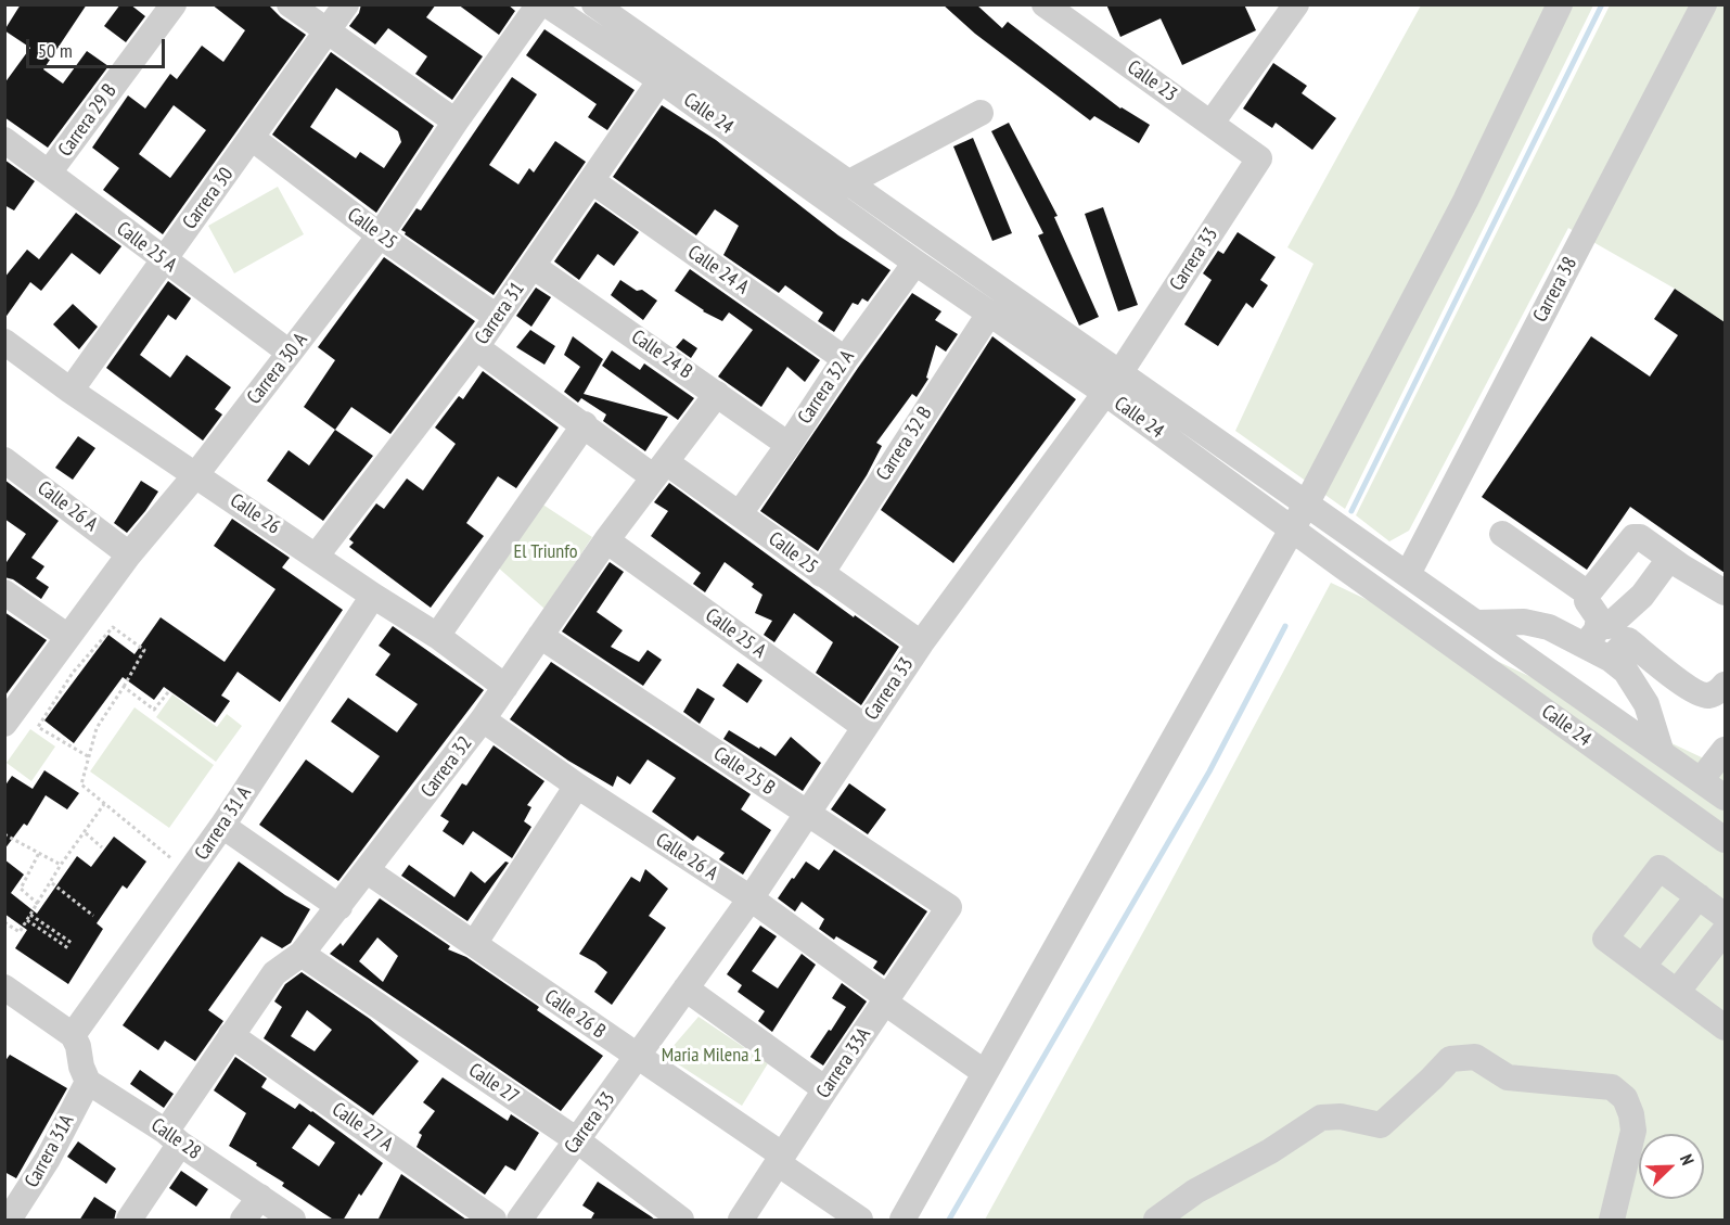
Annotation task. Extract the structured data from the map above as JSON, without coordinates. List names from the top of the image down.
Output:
{
  "streets": {
    "street": [
      "Calle 23",
      "Calle 24",
      "Carrera 29 B",
      "Carrera 30",
      "Calle 25",
      "Calle 25 A",
      "Carrera 33",
      "Calle 24 A",
      "Carrera 38",
      "Carrera 31",
      "Calle 24 B",
      "Carrera 30 A",
      "Carrera 32 A",
      "Carrera 32 B",
      "Calle 26 A",
      "Calle 26",
      "Carrera 32",
      "Calle 25 B",
      "Carrera 31 A",
      "Calle 26 B",
      "Carrera 33A",
      "Calle 27",
      "Calle 27 A",
      "Calle 28",
      "Carrera 31A"
    ]
  },
  "crossings": [
    ["Calle 23", "Carrera 33"],
    ["Calle 24", "Carrera 33"],
    ["Calle 24", "Carrera 38"],
    ["Calle 24", "Carrera 31"],
    ["Calle 24", "Carrera 32 A"],
    ["Calle 24", "Carrera 32 B"],
    ["Carrera 29 B", "Calle 25 A"],
    ["Carrera 30", "Calle 25"],
    ["Carrera 30", "Calle 25 A"],
    ["Carrera 30", "Calle 26"],
    ["Calle 25", "Carrera 33"],
    ["Calle 25", "Carrera 31"],
    ["Calle 25", "Carrera 30 A"],
    ["Calle 25", "Carrera 32 A"],
    ["Calle 25", "Carrera 32 B"],
    ["Calle 25", "Carrera 32"],
    ["Calle 25 A", "Carrera 33"],
    ["Calle 25 A", "Carrera 30 A"],
    ["Calle 25 A", "Carrera 32"],
    ["Carrera 33", "Calle 26 A"],
    ["Carrera 33", "Calle 25 B"],
    ["Carrera 33", "Calle 26 B"],
    ["Carrera 33", "Calle 27"],
    ["Calle 24 A", "Carrera 31"],
    ["Calle 24 A", "Carrera 32 A"],
    ["Carrera 31", "Calle 24 B"],
    ["Carrera 31", "Calle 26"],
    ["Calle 24 B", "Carrera 32 A"],
    ["Calle 24 B", "Carrera 32"],
    ["Carrera 30 A", "Calle 26 A"],
    ["Carrera 30 A", "Calle 26"],
    ["Calle 26 A", "Carrera 32"],
    ["Calle 26 A", "Carrera 33A"],
    ["Calle 26", "Carrera 32"],
    ["Calle 26", "Carrera 31 A"],
    ["Carrera 32", "Calle 25 B"],
    ["Carrera 32", "Calle 26 B"],
    ["Carrera 32", "Calle 27"],
    ["Carrera 32", "Calle 27 A"],
    ["Carrera 32", "Calle 28"],
    ["Calle 25 B", "Carrera 33A"],
    ["Calle 26 B", "Carrera 33A"],
    ["Calle 28", "Carrera 31A"]
  ],
  "parks": ["El Triunfo", "Maria Milena 1"],
  "scale_bar": "50 m",
  "north": "top right"
}
